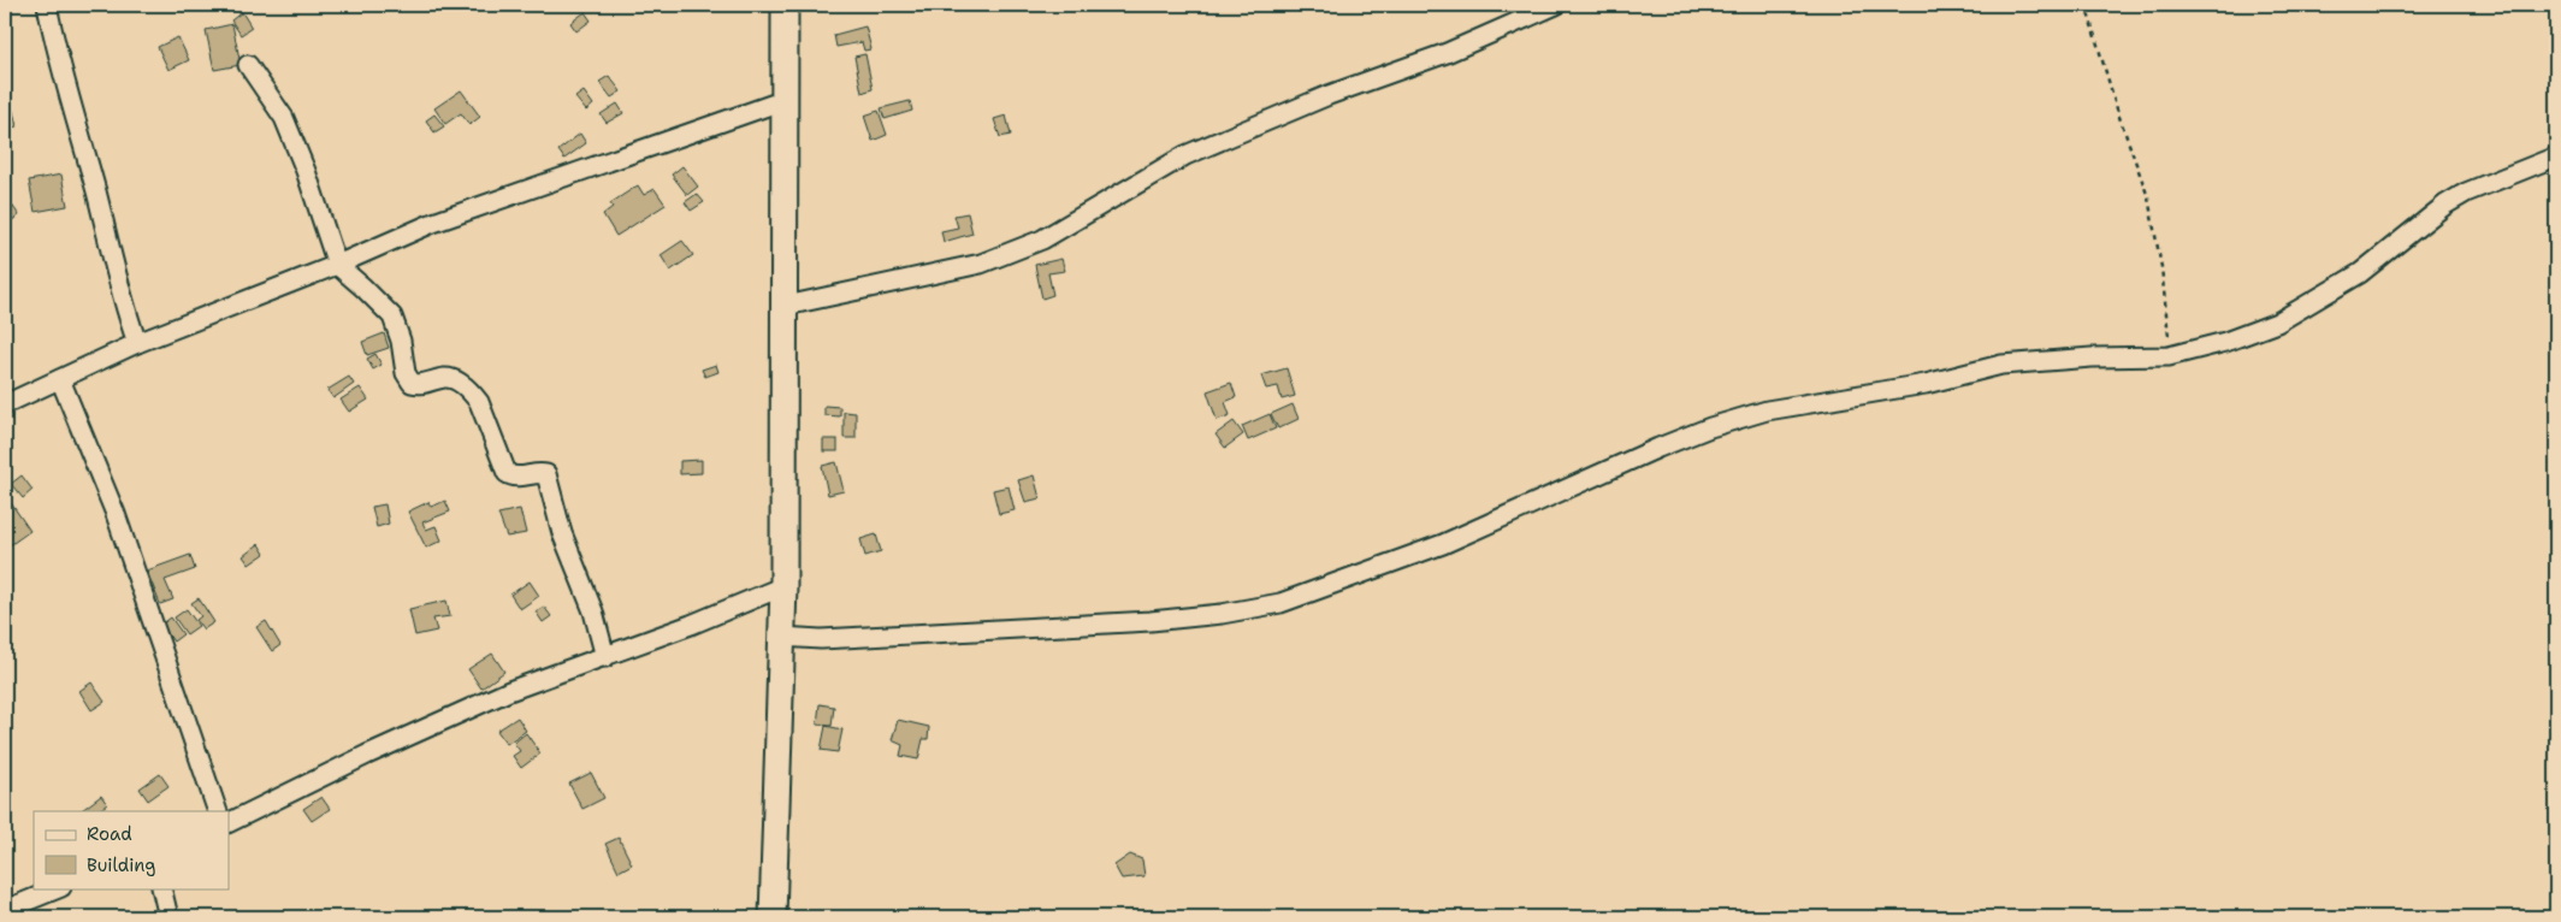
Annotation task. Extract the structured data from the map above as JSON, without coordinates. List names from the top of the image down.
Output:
{
  "legend": ["Road", "Building"]
}
